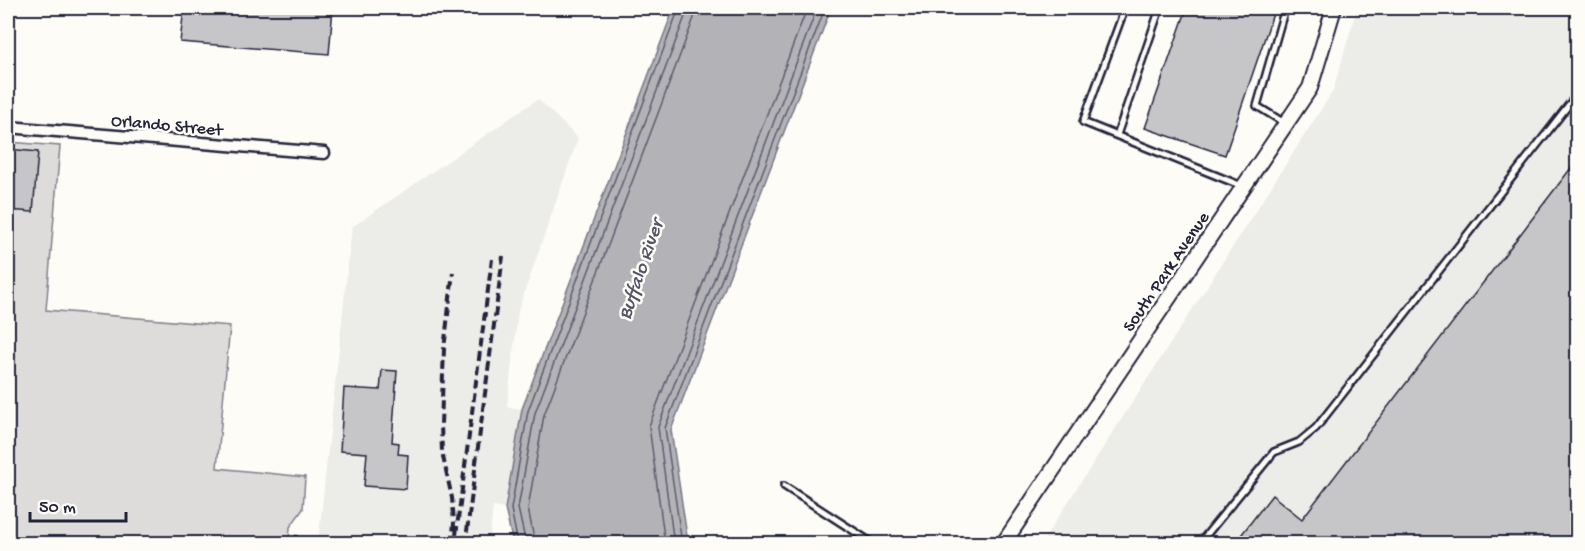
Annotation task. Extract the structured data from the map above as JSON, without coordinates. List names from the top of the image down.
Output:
{
  "streets": {
    "street": ["Orlando Street", "South Park Avenue"]
  },
  "water": ["Buffalo River"],
  "scale_bar": "50 m"
}
